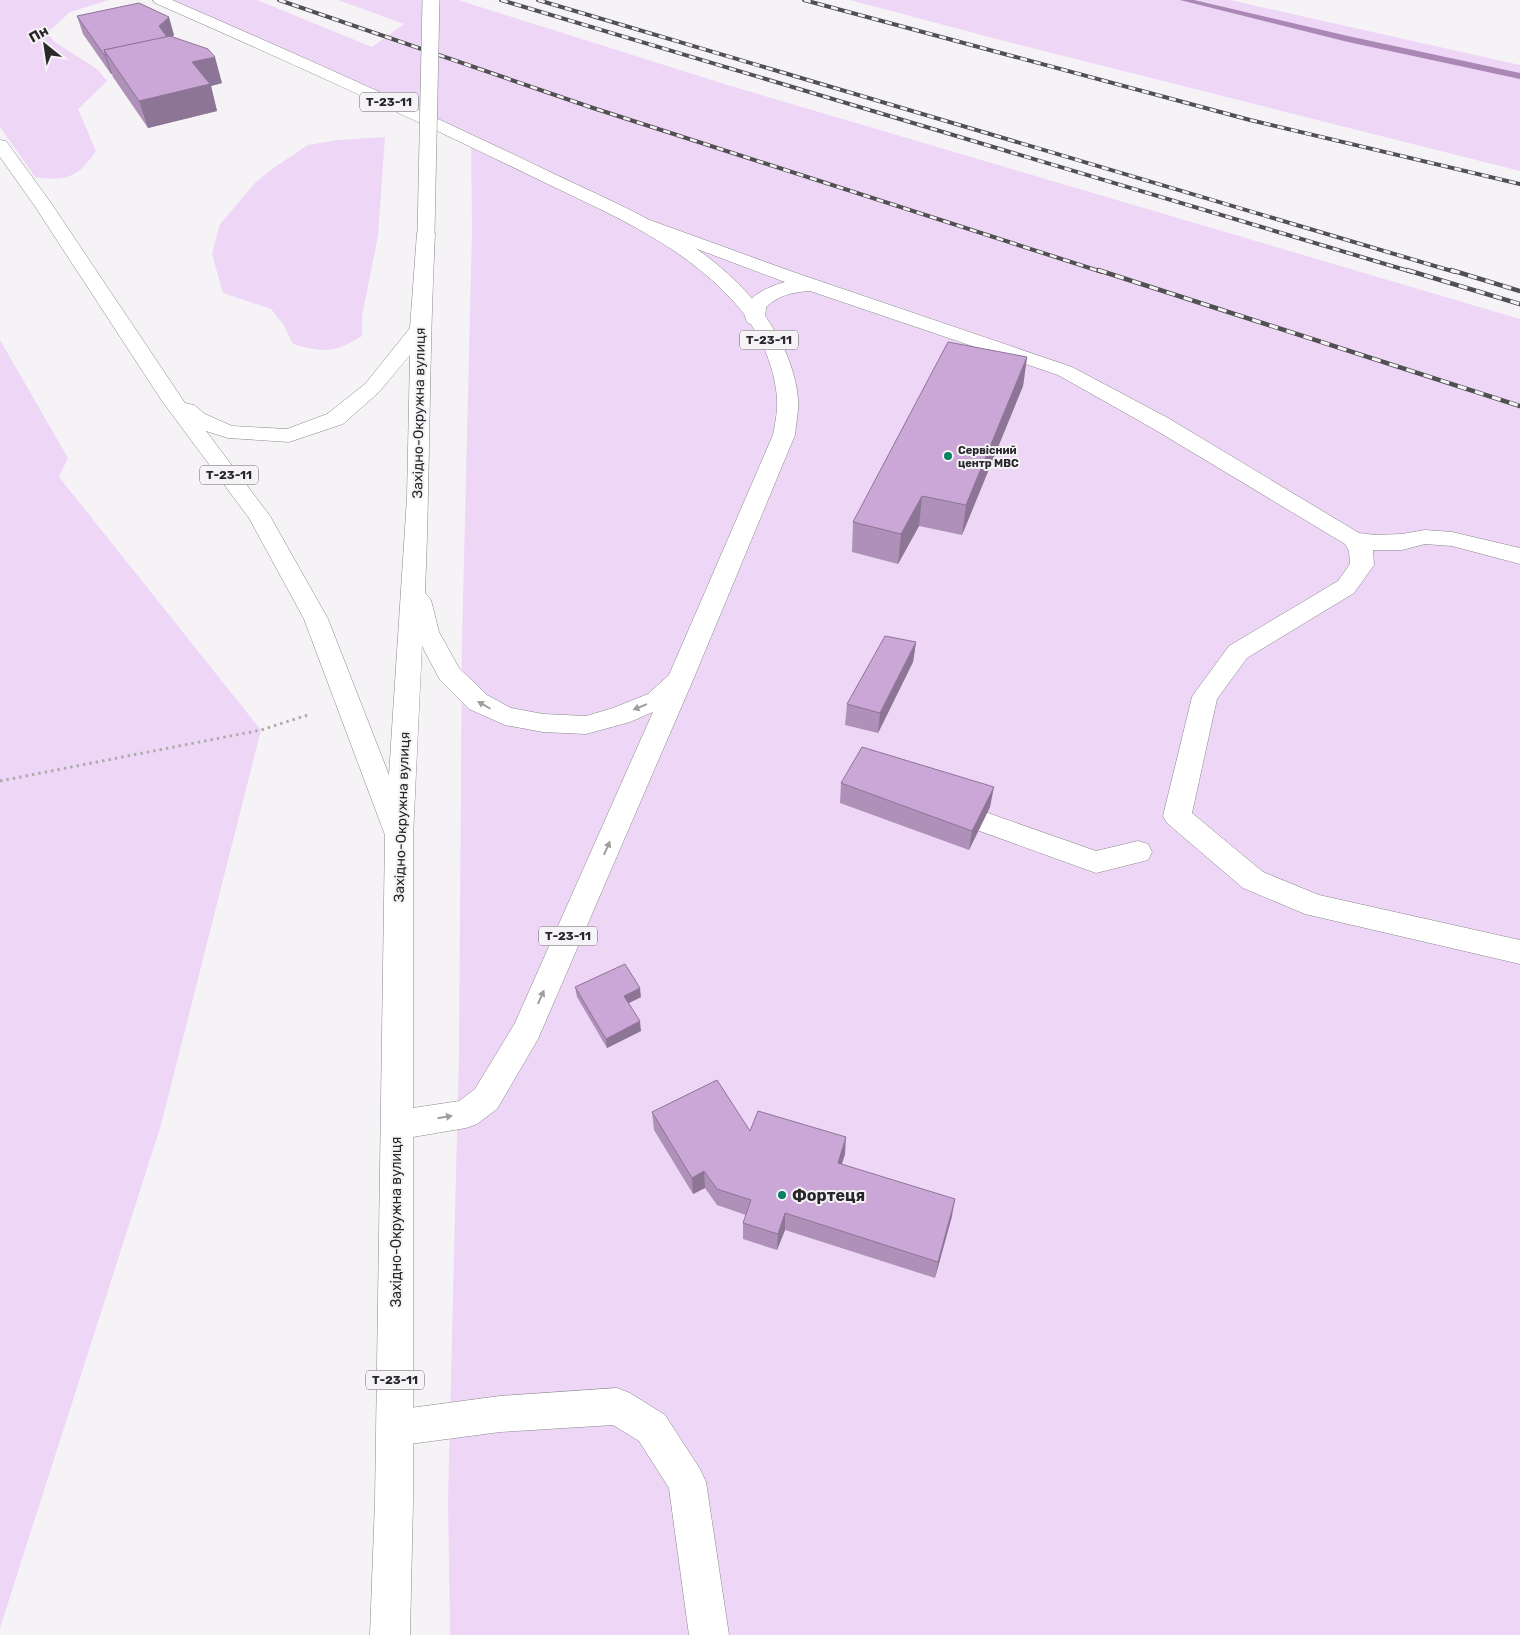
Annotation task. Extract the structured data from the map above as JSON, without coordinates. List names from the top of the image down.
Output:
{
  "streets": {
    "main road": ["Т-23-11", "Західно-Окружна вулиця"]
  },
  "crossings": [
    ["Т-23-11", "Західно-Окружна вулиця"]
  ],
  "places": ["Сервісний центр МВС", "Фортеця"],
  "north": "top left"
}
